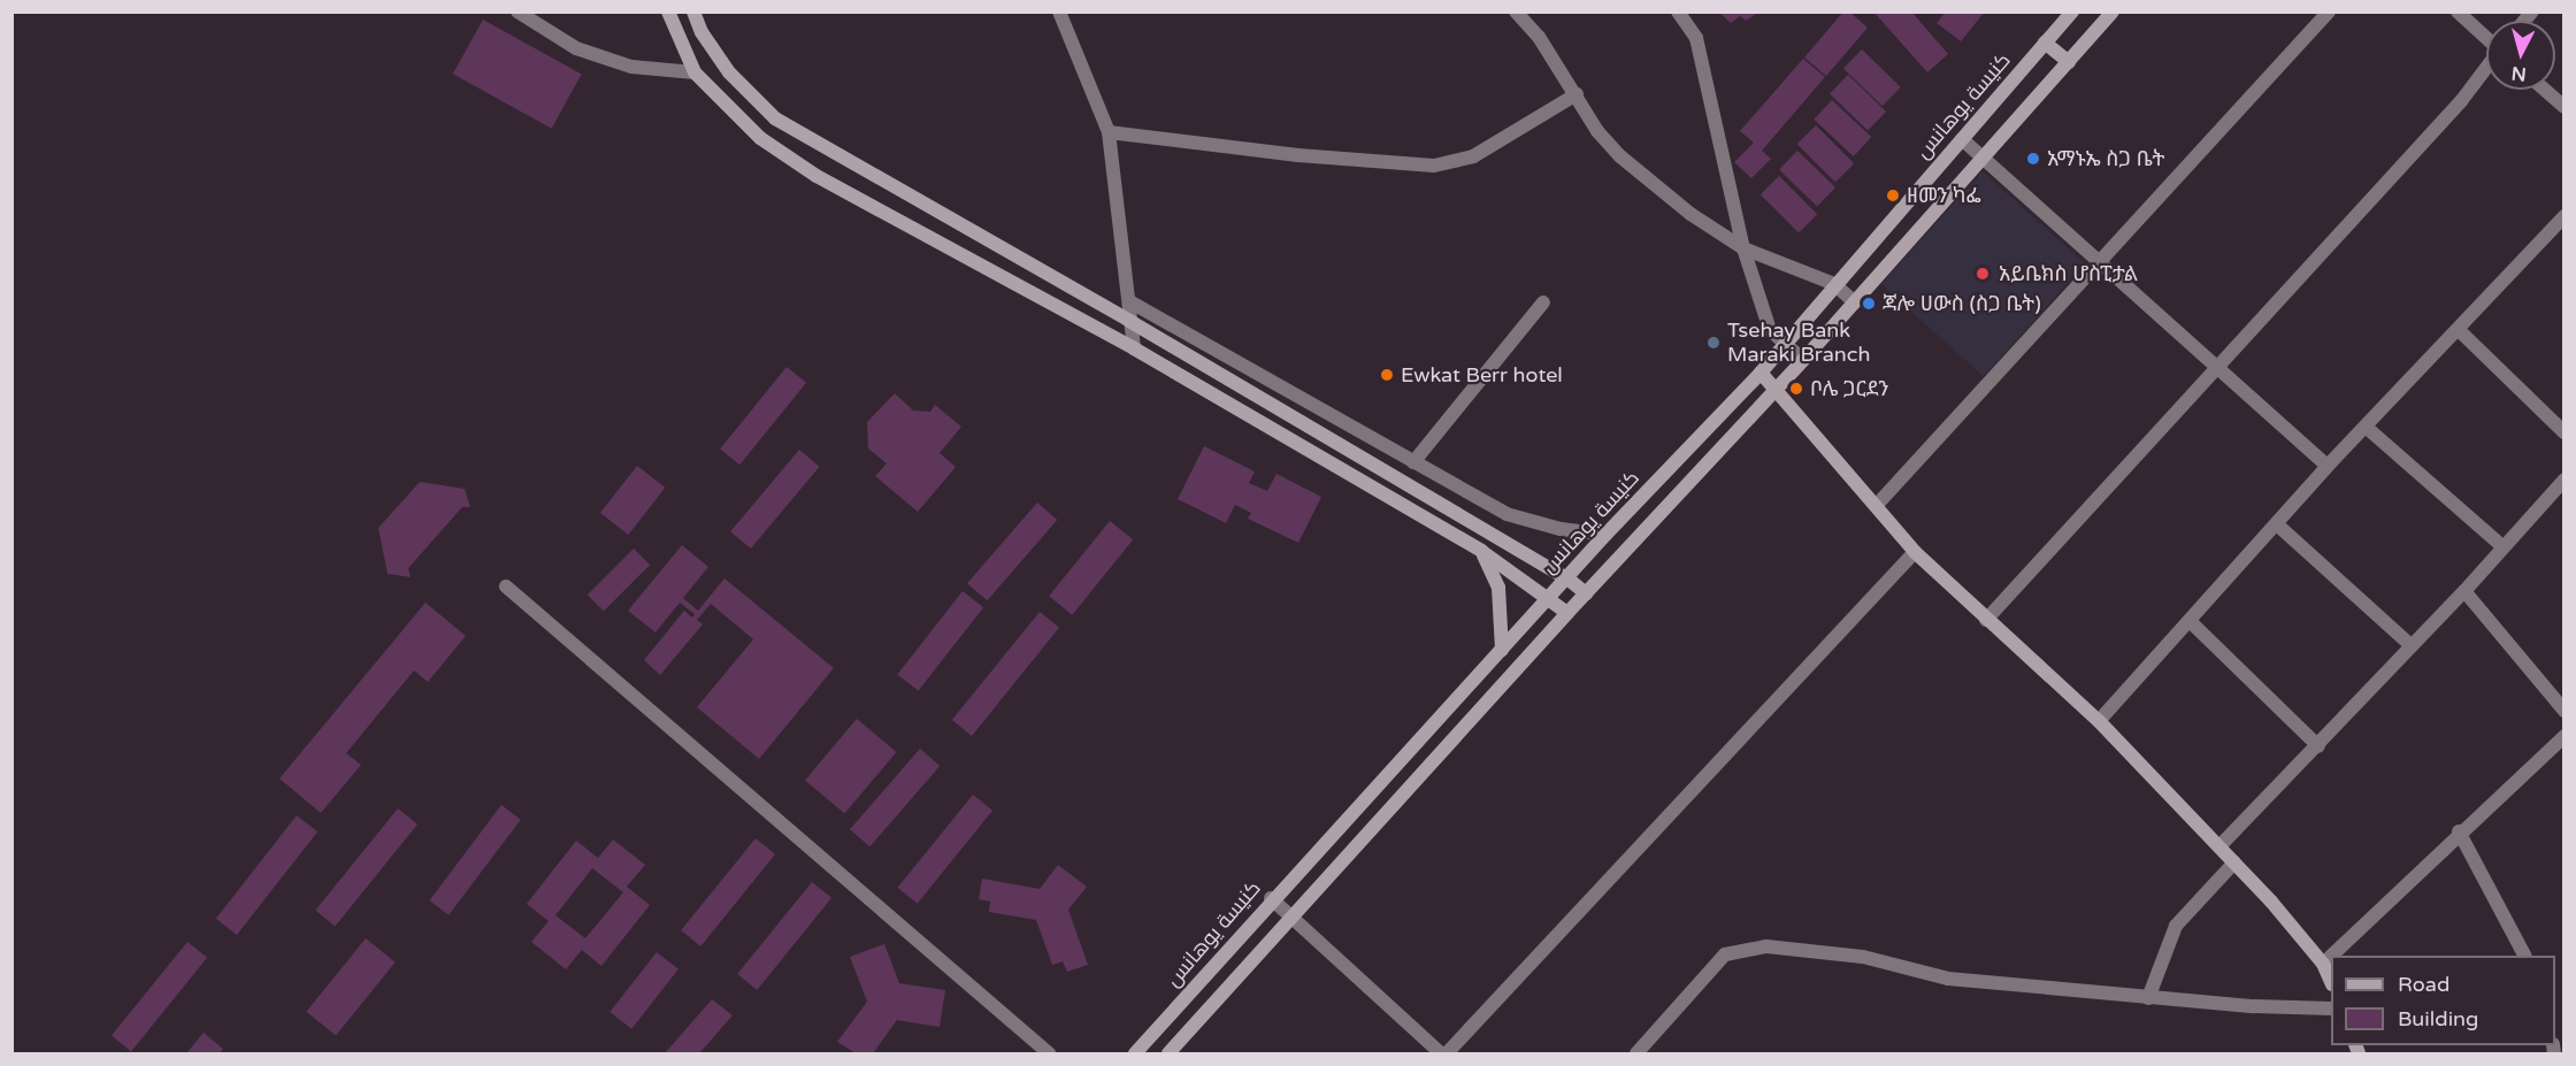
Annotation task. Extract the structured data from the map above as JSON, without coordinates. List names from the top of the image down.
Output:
{
  "streets": {
    "street": ["كنيسة يوهانس"]
  },
  "places": [
    "አማኑኤ ስጋ ቤት",
    "ዘመን ካፌ",
    "አይቤክስ ሆስፒታል",
    "ጃሎ ሀውስ (ስጋ ቤት)",
    "Tsehay Bank Maraki Branch",
    "Ewkat Berr hotel",
    "ቦሌ ጋርደን"
  ],
  "legend": ["Road", "Building"],
  "north": "bottom"
}
